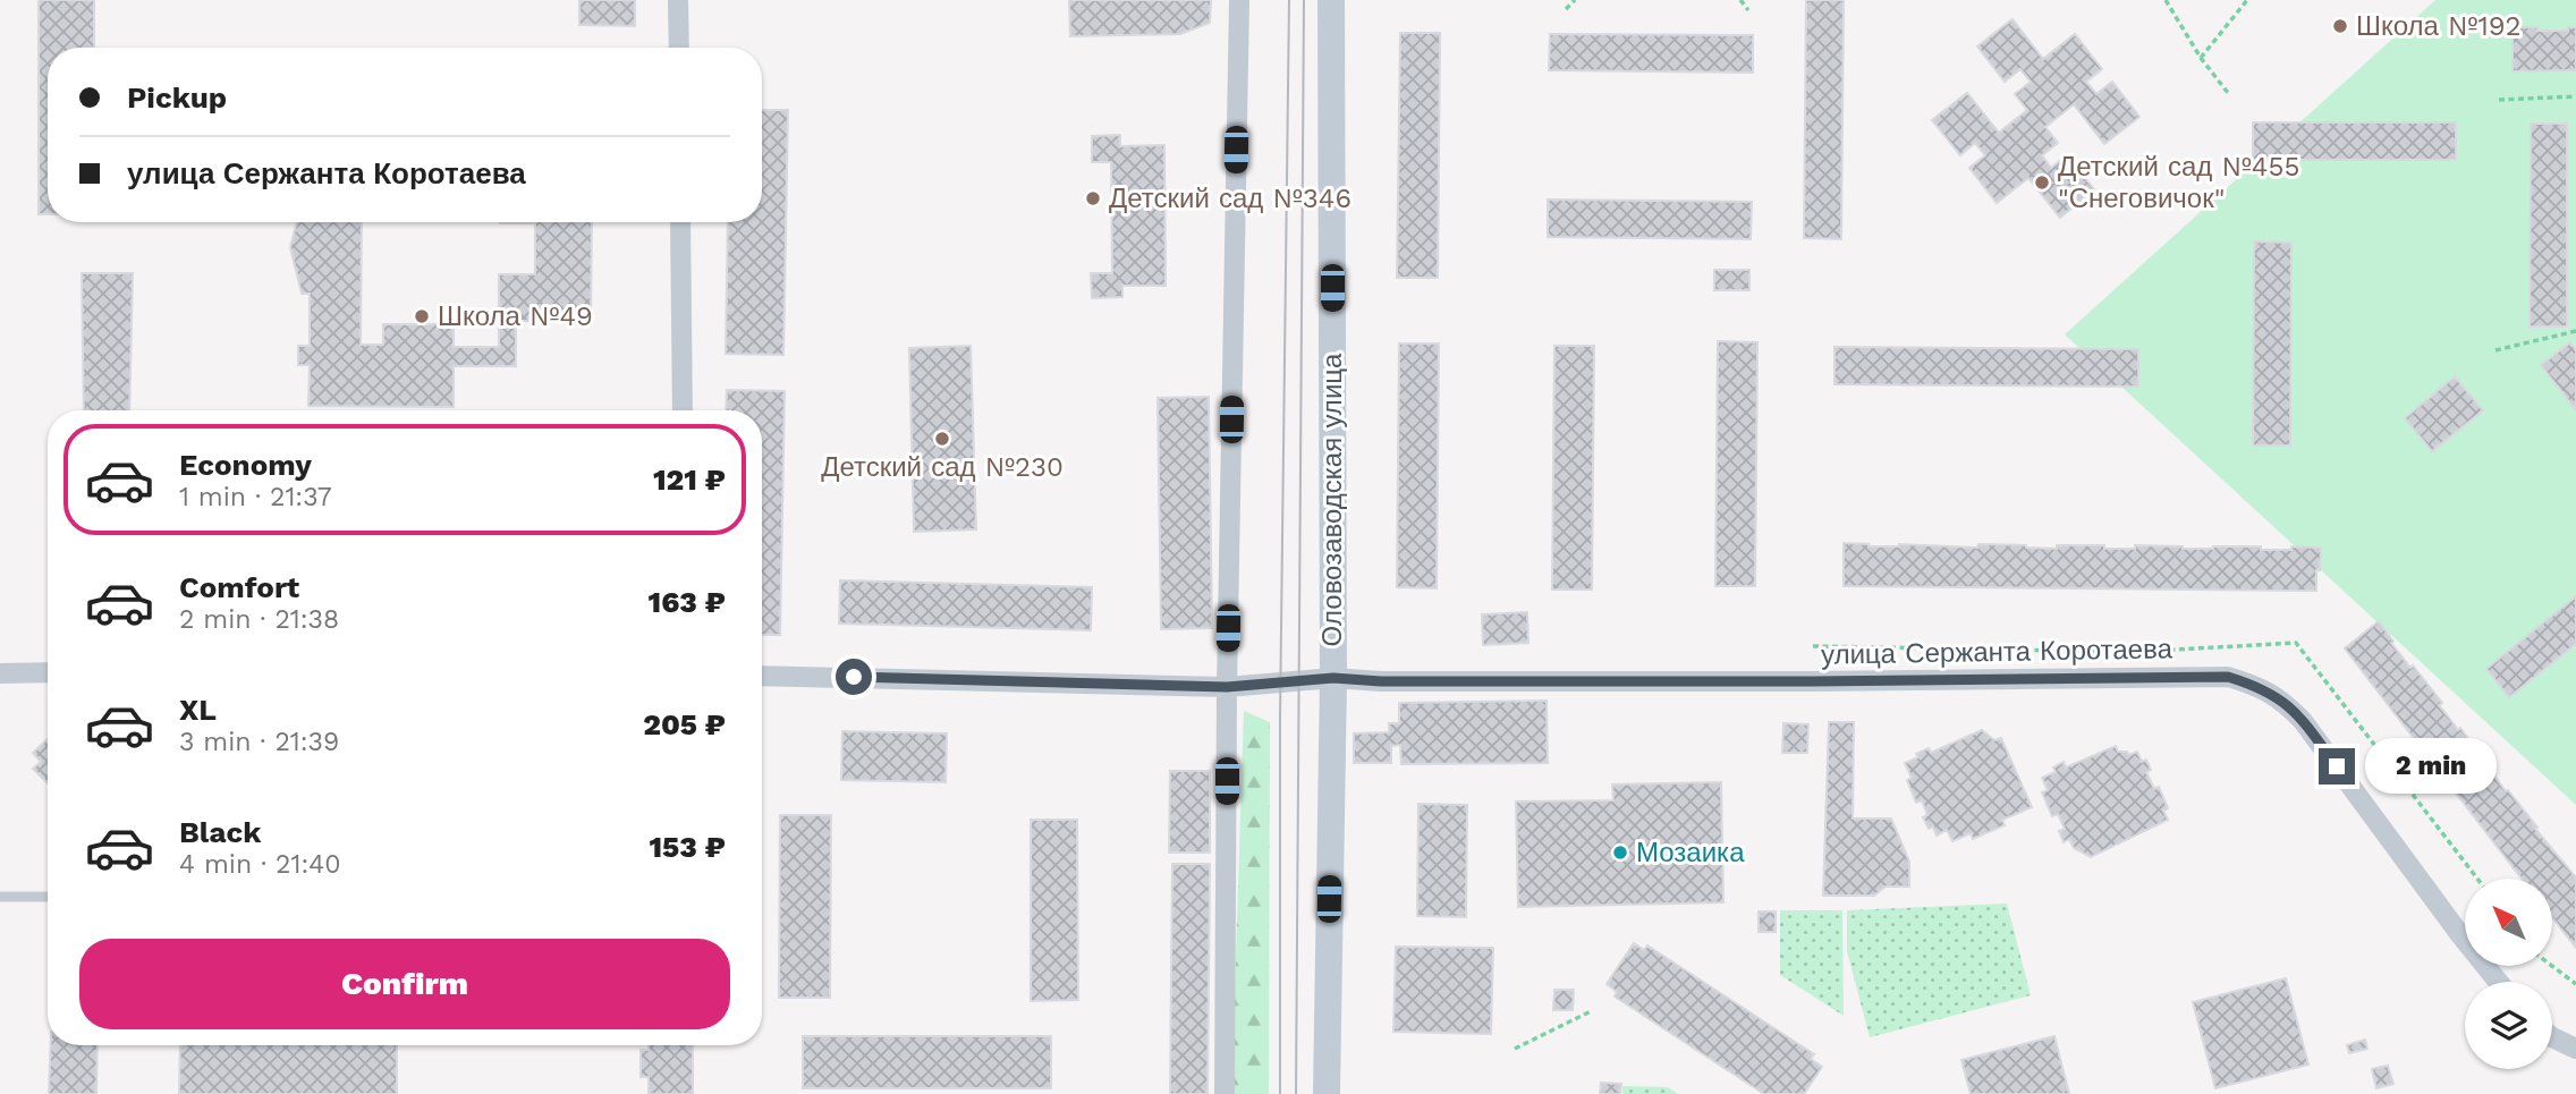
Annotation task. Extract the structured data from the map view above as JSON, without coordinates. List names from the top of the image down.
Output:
{
  "streets": {
    "street": ["Оловозаводская улица", "улица Сержанта Коротаева"]
  },
  "crossings": [
    ["Оловозаводская улица", "улица Сержанта Коротаева"]
  ],
  "places": [
    "Школа №192",
    "Детский сад №455 \"Снеговичок\"",
    "Детский сад №346",
    "Школа №49",
    "Детский сад №230",
    "Мозаика"
  ],
  "north": "top left",
  "page": {
    "banner": ["Pickup", "улица Сержанта Коротаева"],
    "list": [
      {
        "name": "Economy",
        "note": "1 min · 21:37",
        "value": "121 ₽"
      },
      {
        "name": "Comfort",
        "note": "2 min · 21:38",
        "value": "163 ₽"
      },
      {
        "name": "XL",
        "note": "3 min · 21:39",
        "value": "205 ₽"
      },
      {
        "name": "Black",
        "note": "4 min · 21:40",
        "value": "153 ₽"
      }
    ],
    "bubble": "2 min",
    "buttons": "Confirm"
  }
}
